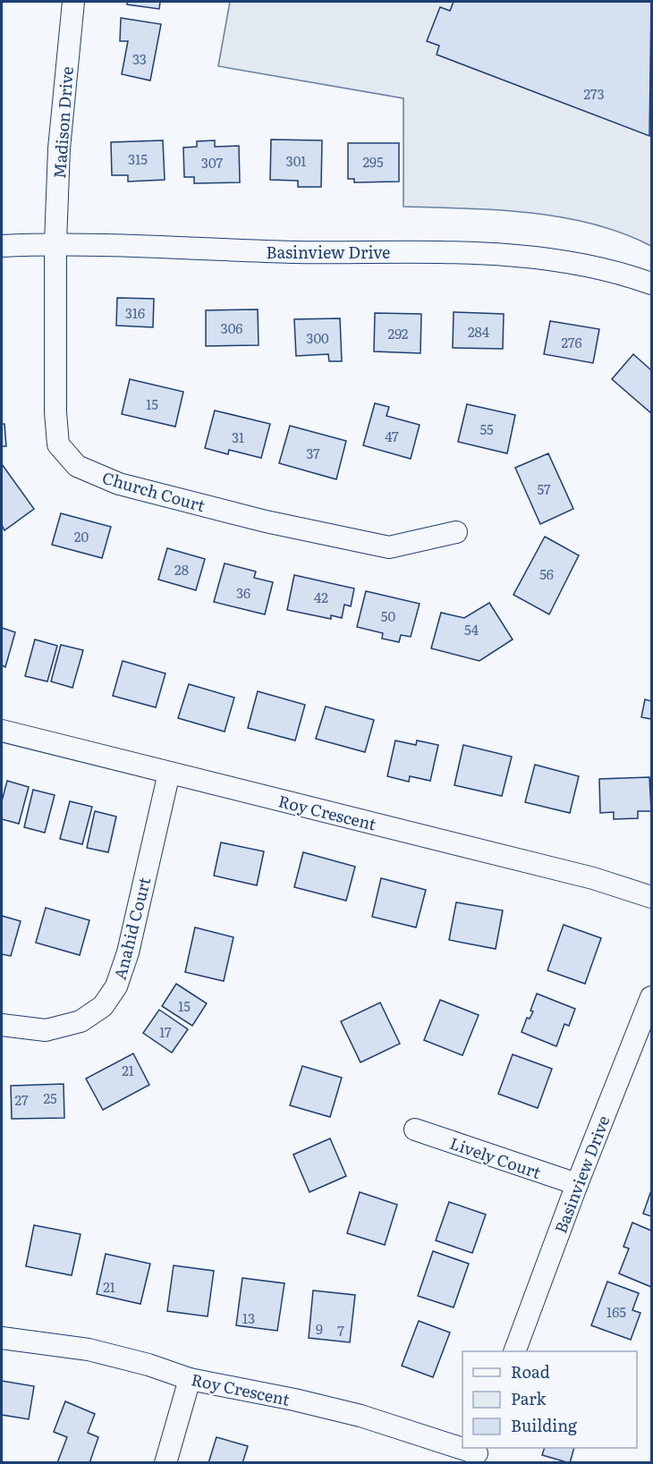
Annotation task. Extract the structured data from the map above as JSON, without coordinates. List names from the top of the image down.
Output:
{
  "streets": {
    "street": [
      "Madison Drive",
      "Basinview Drive",
      "Church Court",
      "Roy Crescent",
      "Anahid Court",
      "Lively Court"
    ]
  },
  "crossings": [
    ["Madison Drive", "Basinview Drive"],
    ["Madison Drive", "Church Court"],
    ["Basinview Drive", "Church Court"],
    ["Basinview Drive", "Lively Court"],
    ["Roy Crescent", "Anahid Court"]
  ],
  "house_numbers": [
    "33",
    "273",
    "315",
    "301",
    "295",
    "307",
    "316",
    "306",
    "284",
    "292",
    "300",
    "276",
    "15",
    "55",
    "47",
    "31",
    "37",
    "57",
    "20",
    "28",
    "56",
    "36",
    "42",
    "50",
    "54",
    "15",
    "17",
    "21",
    "25",
    "27",
    "21",
    "165",
    "13",
    "9",
    "7"
  ],
  "legend": ["Road", "Park", "Building"]
}
